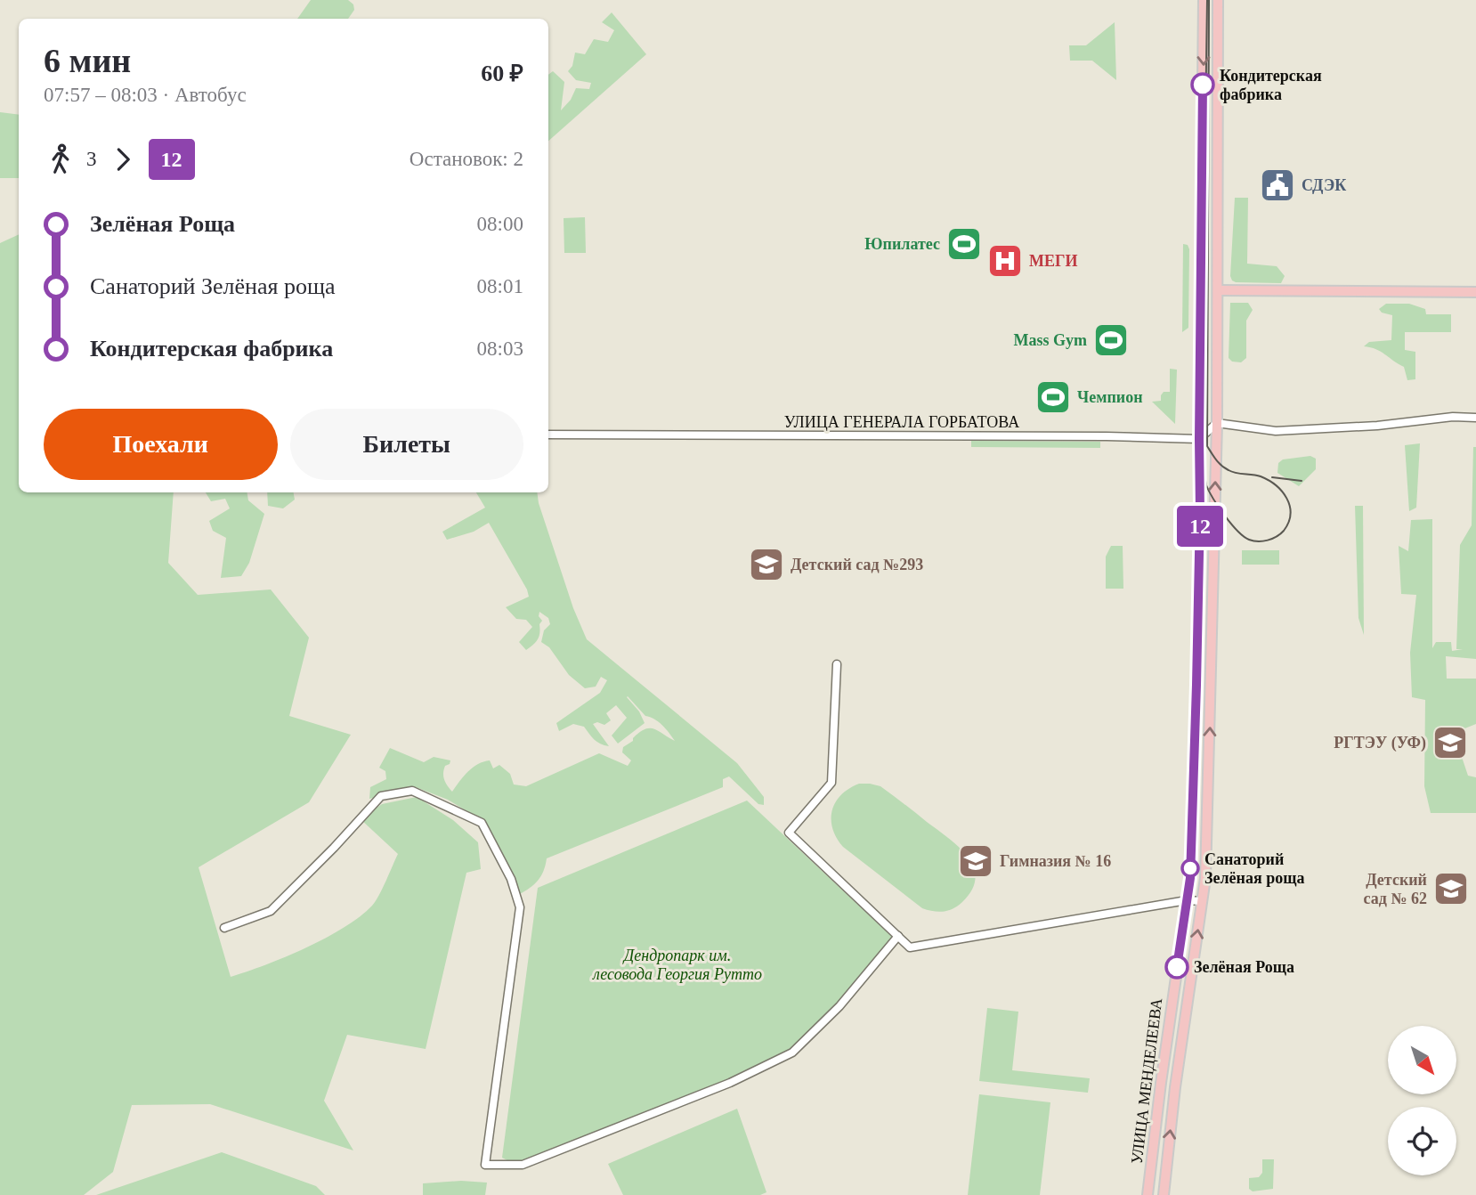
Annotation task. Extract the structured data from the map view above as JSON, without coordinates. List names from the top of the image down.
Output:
{
  "streets": {
    "main road": ["УЛИЦА МЕНДЕЛЕЕВА"],
    "street": ["УЛИЦА ГЕНЕРАЛА ГОРБАТОВА"]
  },
  "crossings": [
    ["УЛИЦА ГЕНЕРАЛА ГОРБАТОВА", "УЛИЦА МЕНДЕЛЕЕВА"]
  ],
  "parks": ["Дендропарк им. лесовода Георгия Рутто"],
  "places": {
    "other": ["Кондитерская фабрика", "Санаторий Зелёная роща", "Зелёная Роща"],
    "public building": ["СДЭК"],
    "sports": ["Юпилатес", "Mass Gym", "Чемпион"],
    "hospital": ["МЕГИ"],
    "school or university": [
      "Детский сад №293",
      "РГТЭУ (УФ)",
      "Гимназия № 16",
      "Детский сад № 62"
    ]
  },
  "lines": ["bus line 12"],
  "north": "bottom right",
  "page": {
    "on_map": "12",
    "heading": ["6 мин", "07:57 – 08:03 · Автобус", "60 ₽"],
    "legs": ["3", "12", "Остановок: 2"],
    "list": [
      {
        "name": "Зелёная Роща",
        "value": "08:00"
      },
      {
        "name": "Санаторий Зелёная роща",
        "value": "08:01"
      },
      {
        "name": "Кондитерская фабрика",
        "value": "08:03"
      }
    ],
    "buttons": ["Поехали", "Билеты"]
  }
}
